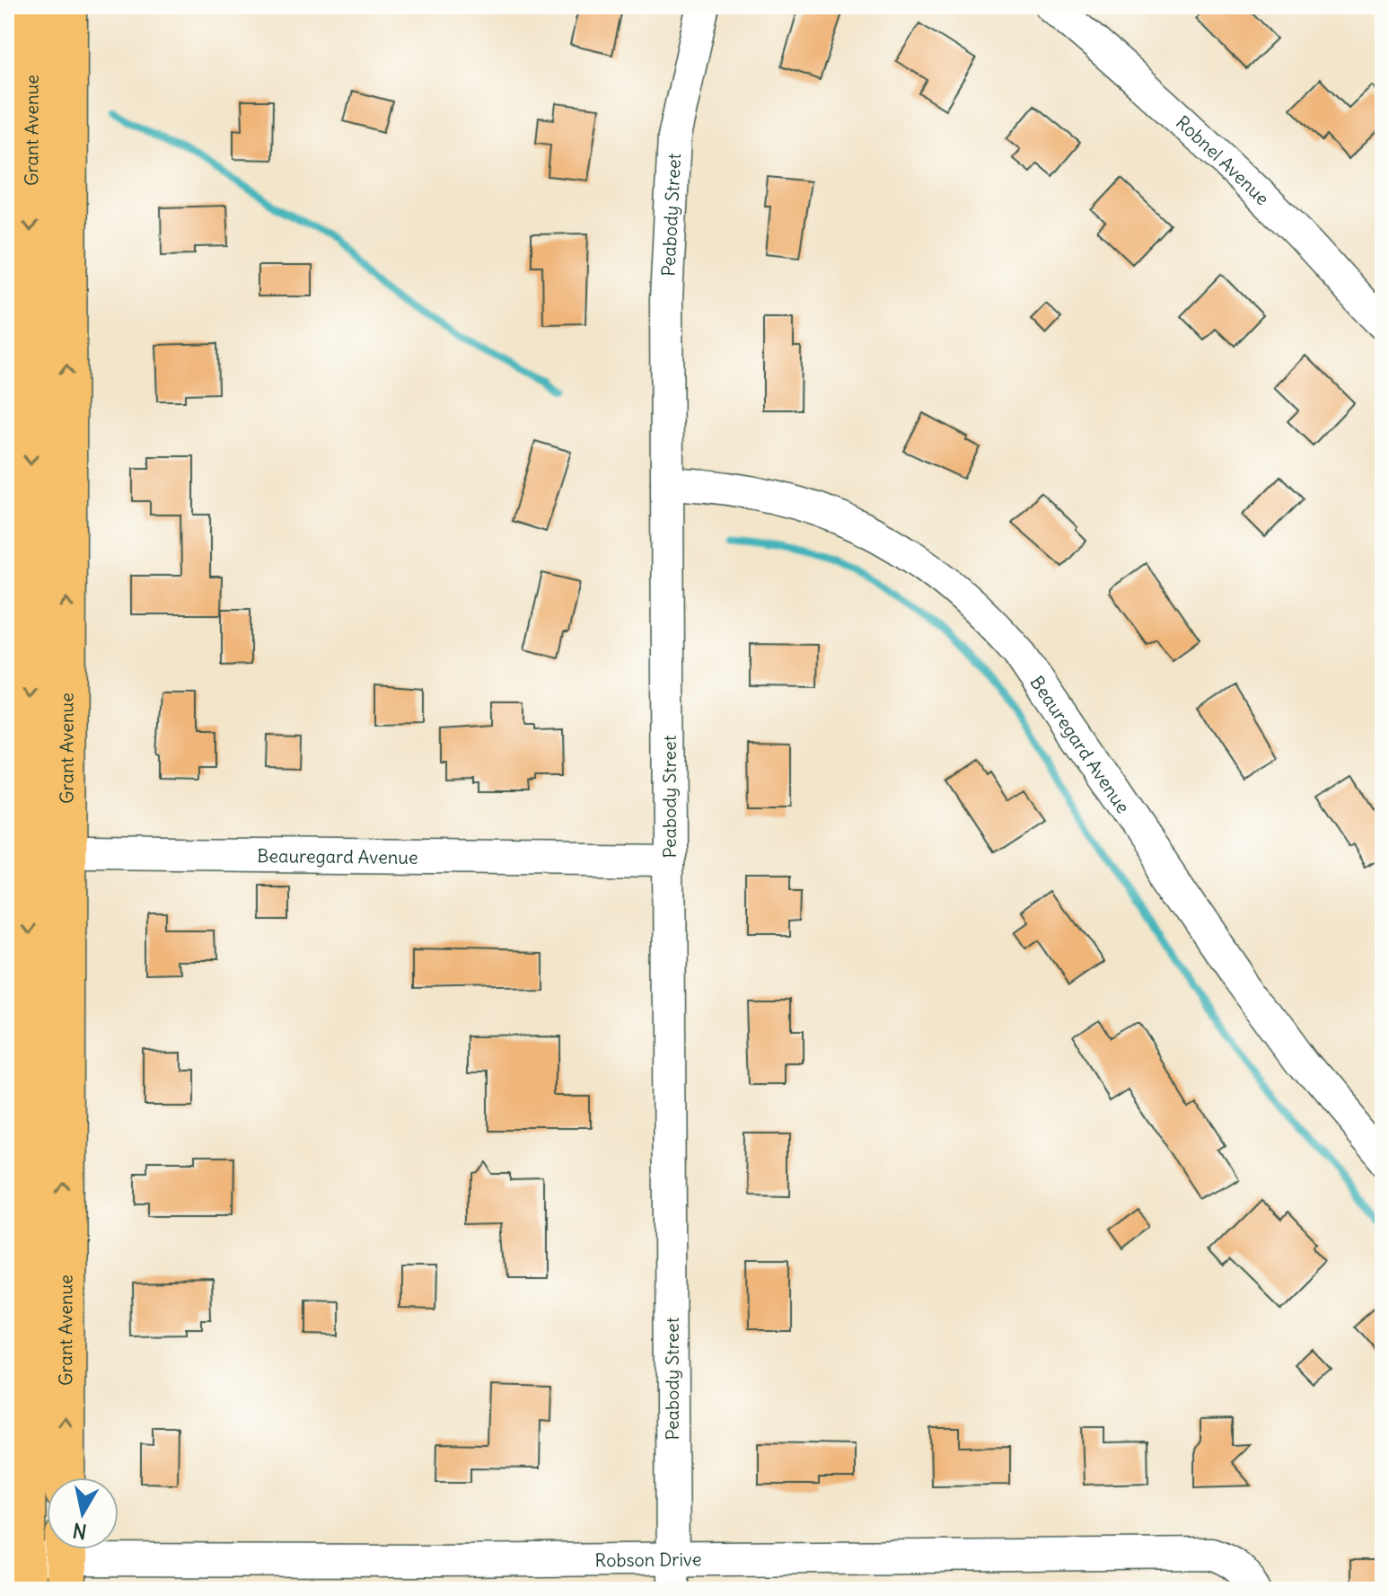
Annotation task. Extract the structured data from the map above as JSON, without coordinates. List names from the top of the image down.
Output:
{
  "streets": {
    "main road": ["Grant Avenue"],
    "street": [
      "Robnel Avenue",
      "Peabody Street",
      "Beauregard Avenue",
      "Robson Drive"
    ]
  },
  "crossings": [
    ["Grant Avenue", "Beauregard Avenue"],
    ["Grant Avenue", "Robson Drive"],
    ["Peabody Street", "Beauregard Avenue"],
    ["Peabody Street", "Robson Drive"]
  ],
  "north": "bottom"
}
